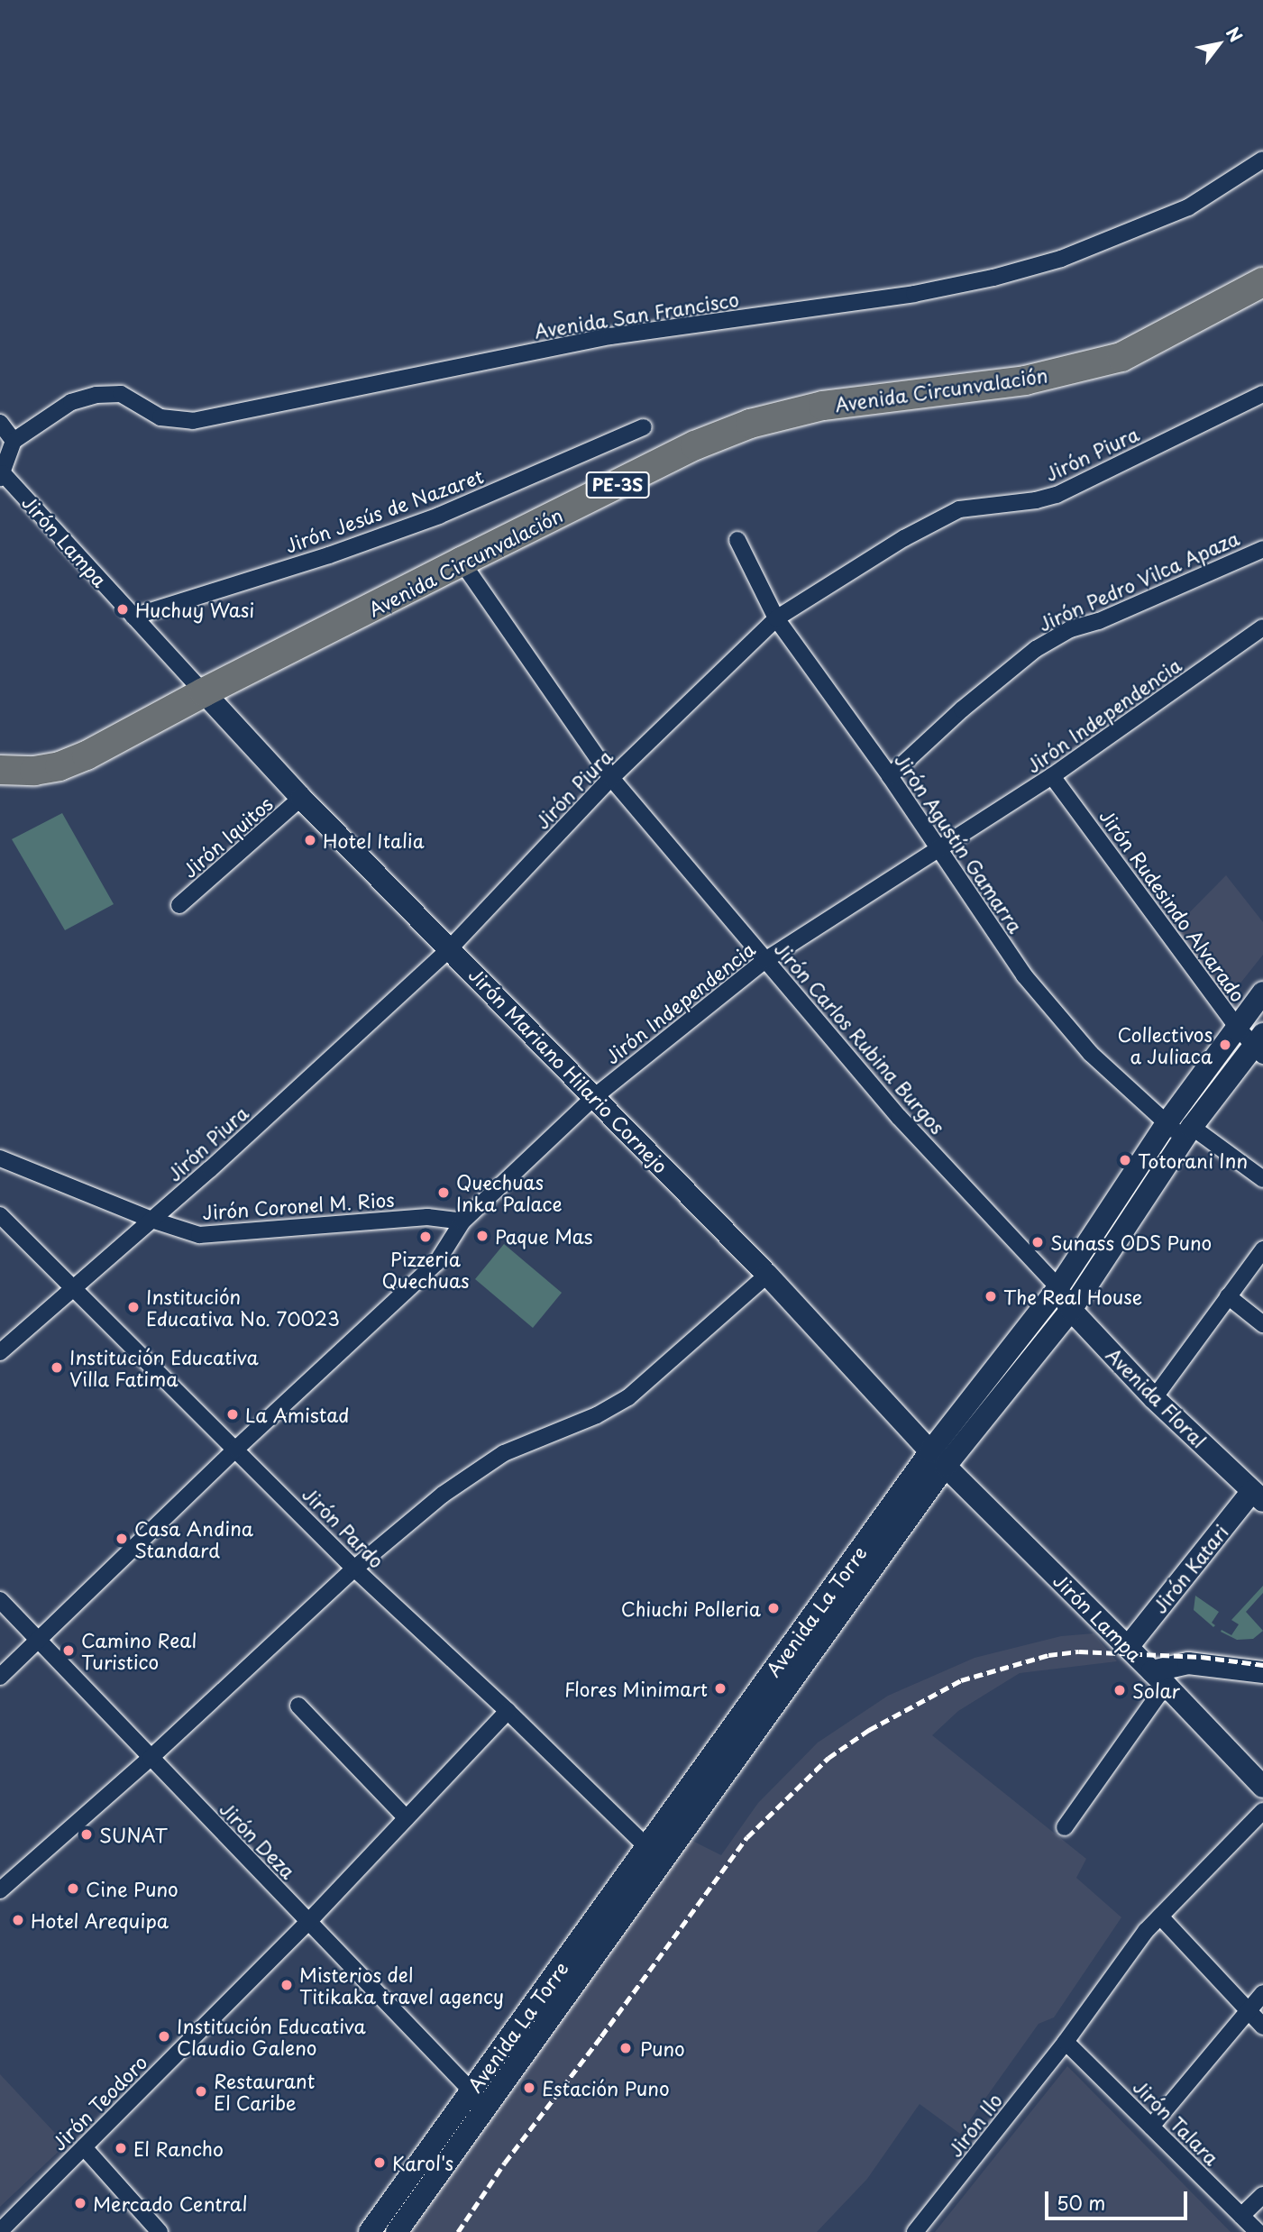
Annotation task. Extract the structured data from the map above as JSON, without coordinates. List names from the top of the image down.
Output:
{
  "streets": {
    "highway": ["Avenida Circunvalación", "PE-3S"],
    "main road": [
      "Jirón Lampa",
      "Jirón Mariano Hilario Cornejo",
      "Avenida Floral",
      "Jirón Katari",
      "Avenida La Torre"
    ],
    "street": [
      "Avenida San Francisco",
      "Jirón Piura",
      "Jirón Jesús de Nazaret",
      "Jirón Pedro Vilca Apaza",
      "Jirón Independencia",
      "Jirón Iquitos",
      "Jirón Agustín Gamarra",
      "Jirón Rudesindo Alvarado",
      "Jirón Carlos Rubina Burgos",
      "Jirón Coronel M. Rios",
      "Jirón Pardo",
      "Jirón Deza",
      "Jirón Teodoro",
      "Jirón Talara",
      "Jirón Ilo"
    ]
  },
  "crossings": [
    ["Avenida Circunvalación", "Jirón Lampa"],
    ["Avenida Circunvalación", "Jirón Carlos Rubina Burgos"],
    ["Avenida Circunvalación", "Jirón Mariano Hilario Cornejo"],
    ["Jirón Piura", "Jirón Agustín Gamarra"],
    ["Jirón Piura", "Jirón Carlos Rubina Burgos"],
    ["Jirón Piura", "Jirón Mariano Hilario Cornejo"],
    ["Jirón Piura", "Jirón Coronel M. Rios"],
    ["Jirón Piura", "Jirón Pardo"],
    ["Jirón Jesús de Nazaret", "Jirón Lampa"],
    ["Jirón Lampa", "Jirón Mariano Hilario Cornejo"],
    ["Jirón Lampa", "Jirón Katari"],
    ["Jirón Lampa", "Avenida La Torre"],
    ["Jirón Pedro Vilca Apaza", "Jirón Agustín Gamarra"],
    ["Jirón Independencia", "Jirón Agustín Gamarra"],
    ["Jirón Independencia", "Jirón Rudesindo Alvarado"],
    ["Jirón Independencia", "Jirón Carlos Rubina Burgos"],
    ["Jirón Independencia", "Jirón Mariano Hilario Cornejo"],
    ["Jirón Independencia", "Jirón Coronel M. Rios"],
    ["Jirón Independencia", "Jirón Pardo"],
    ["Jirón Independencia", "Jirón Deza"],
    ["Jirón Iquitos", "Jirón Mariano Hilario Cornejo"],
    ["Jirón Agustín Gamarra", "Avenida La Torre"],
    ["Jirón Rudesindo Alvarado", "Avenida La Torre"],
    ["Jirón Carlos Rubina Burgos", "Avenida Floral"],
    ["Jirón Carlos Rubina Burgos", "Avenida La Torre"],
    ["Jirón Mariano Hilario Cornejo", "Avenida La Torre"],
    ["Avenida Floral", "Jirón Katari"],
    ["Avenida Floral", "Avenida La Torre"],
    ["Jirón Pardo", "Avenida La Torre"],
    ["Jirón Pardo", "Jirón Teodoro"],
    ["Avenida La Torre", "Jirón Deza"],
    ["Jirón Deza", "Jirón Teodoro"],
    ["Jirón Talara", "Jirón Ilo"]
  ],
  "places": [
    "Huchuy Wasi",
    "Hotel Italia",
    "Collectivos a Juliaca",
    "Totorani Inn",
    "Quechuas Inka Palace",
    "Paque Mas",
    "Pizzeria Quechuas",
    "Sunass ODS Puno",
    "The Real House",
    "Institución Educativa No. 70023",
    "Institución Educativa Villa Fatima",
    "La Amistad",
    "Casa Andina Standard",
    "Chiuchi Polleria",
    "Camino Real Turistico",
    "Flores Minimart",
    "Solar",
    "SUNAT",
    "Cine Puno",
    "Hotel Arequipa",
    "Misterios del Titikaka travel agency",
    "Institución Educativa Claudio Galeno",
    "Puno",
    "Estación Puno",
    "Restaurant El Caribe",
    "El Rancho",
    "Karol's",
    "Mercado Central"
  ],
  "scale_bar": "50 m",
  "north": "top right"
}
